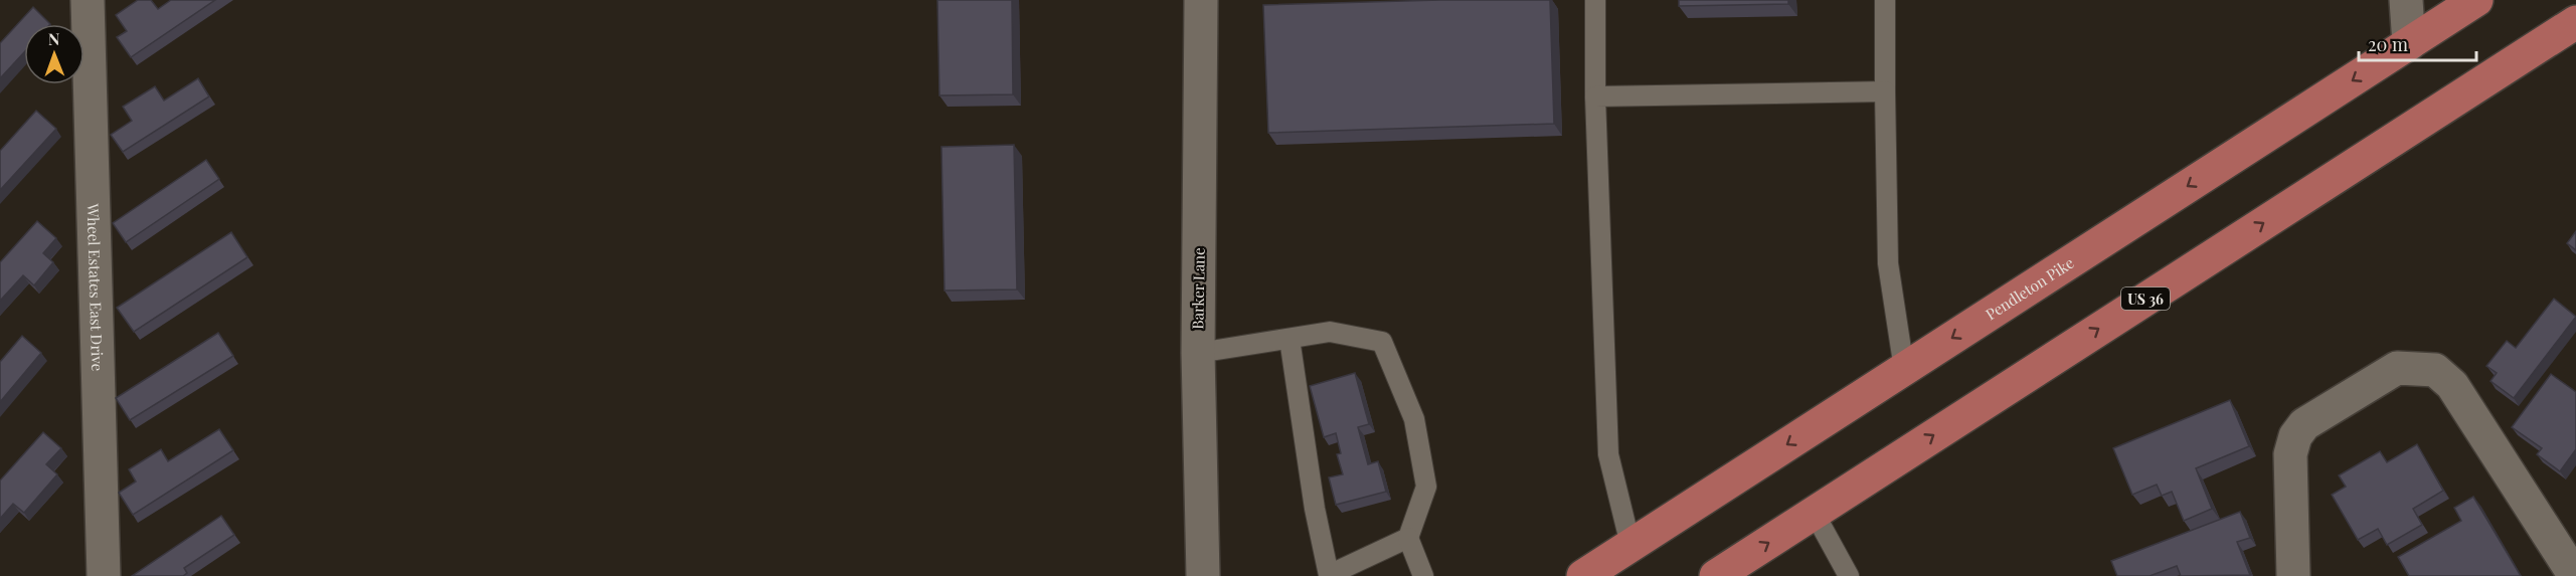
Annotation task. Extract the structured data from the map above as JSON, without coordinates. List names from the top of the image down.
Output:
{
  "streets": {
    "main road": ["Pendleton Pike", "US 36"],
    "street": ["Wheel Estates East Drive", "Barker Lane"]
  },
  "scale_bar": "20 m",
  "north": "top"
}
